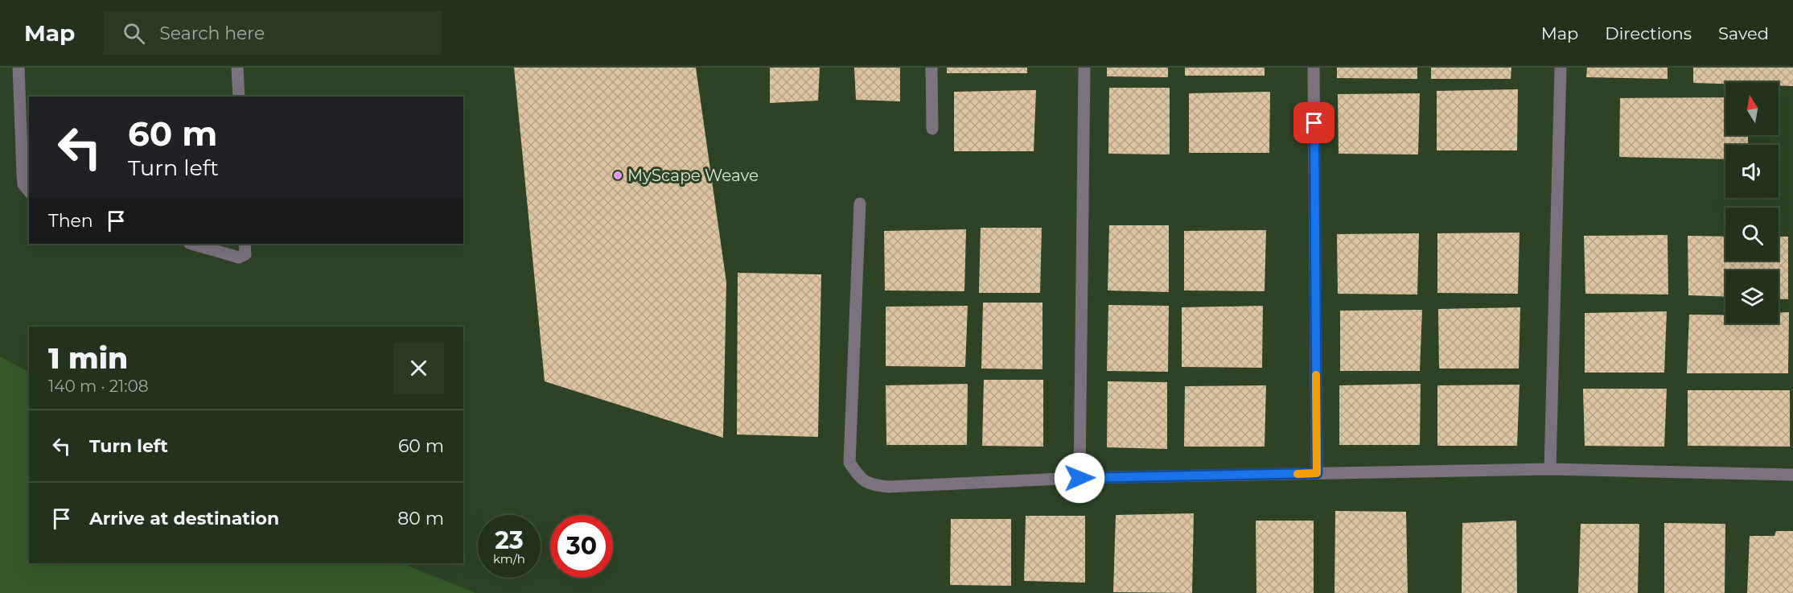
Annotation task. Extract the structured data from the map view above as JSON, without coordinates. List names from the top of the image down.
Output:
{
  "places": ["MyScape Weave"],
  "north": "top",
  "page": {
    "header": "Map",
    "search": "Search here",
    "nav": ["Map", "Directions", "Saved"],
    "turn": ["60 m", "Turn left"],
    "then": "Then",
    "heading": ["1 min", "140 m · 21:08"],
    "list": [
      {
        "name": "Turn left",
        "value": "60 m"
      },
      {
        "name": "Arrive at destination",
        "value": "80 m"
      }
    ],
    "speed": "23 km/h",
    "limit": "30"
  }
}
